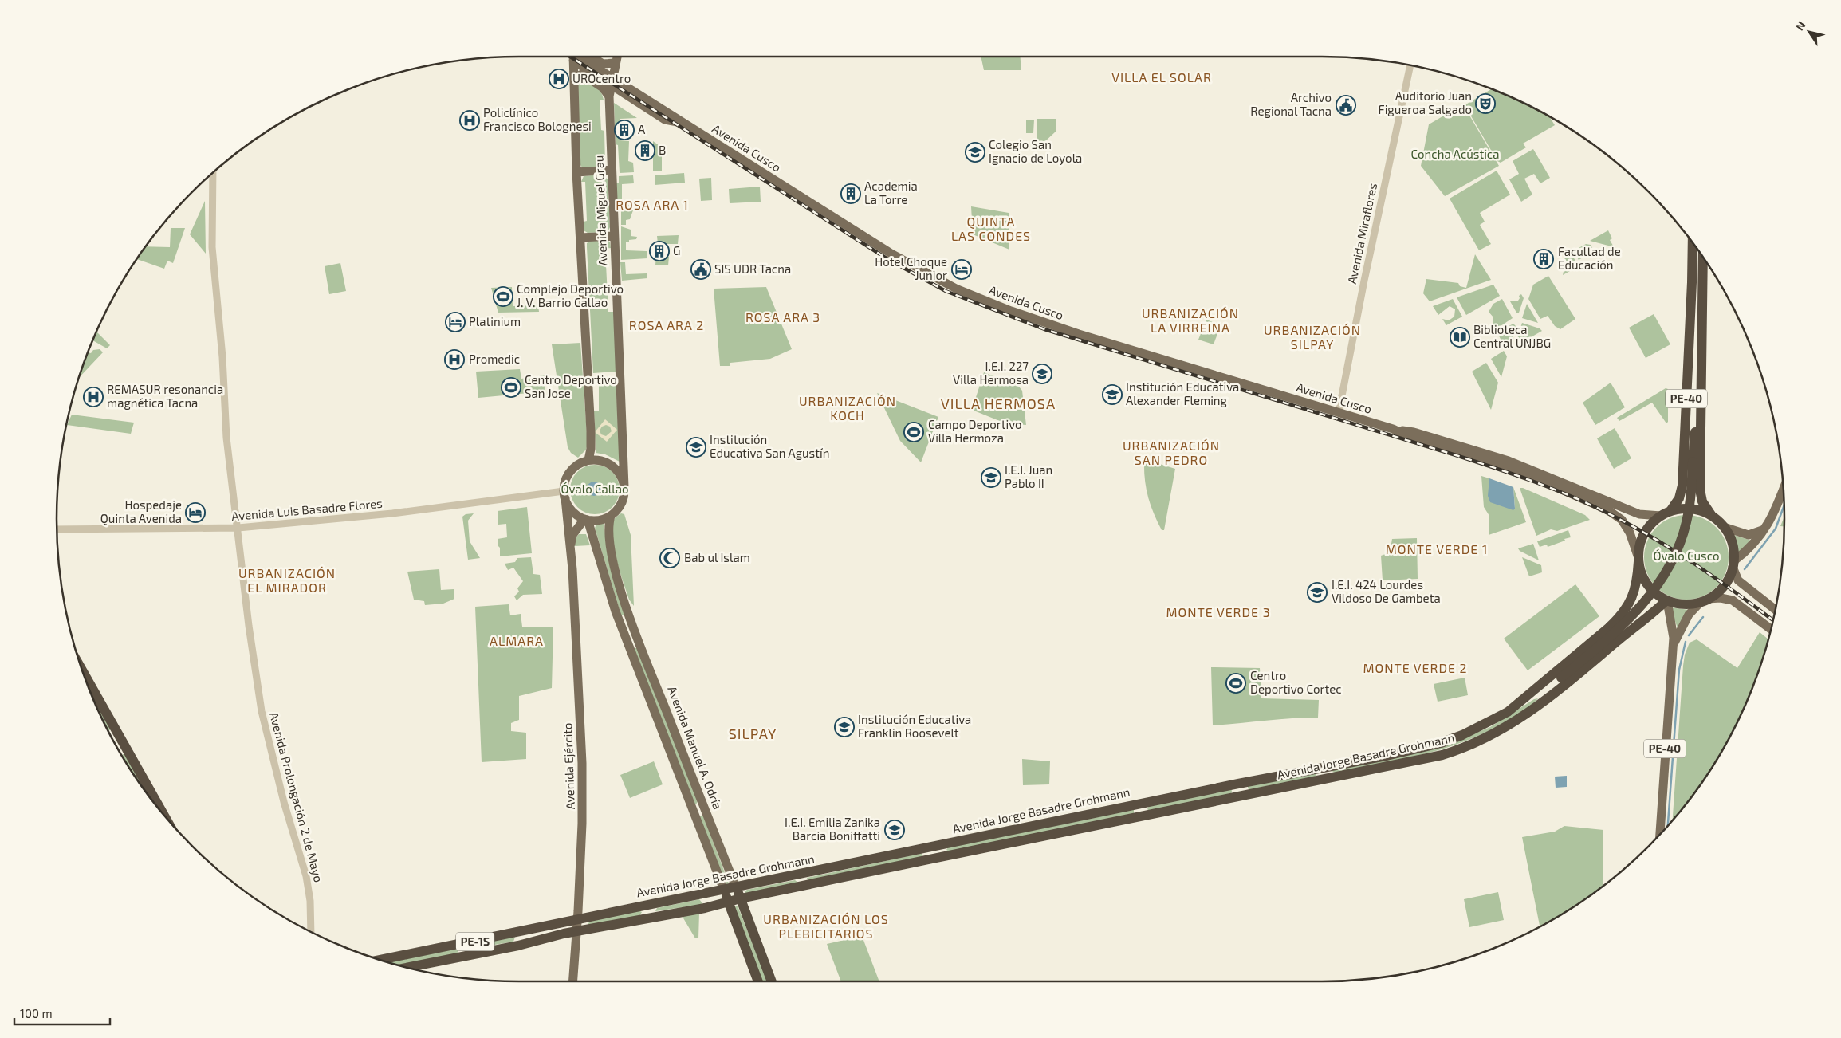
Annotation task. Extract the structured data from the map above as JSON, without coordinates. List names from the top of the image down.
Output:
{
  "streets": {
    "highway": [
      "PE-40",
      "Avenida Manuel A. Odría",
      "Avenida Jorge Basadre Grohmann",
      "PE-1S"
    ],
    "main road": ["Avenida Cusco", "Avenida Miguel Grau", "Avenida Ejército"],
    "street": ["Avenida Miraflores", "Avenida Luis Basadre Flores", "Avenida Prolongación 2 de Mayo"]
  },
  "crossings": [
    ["Avenida Cusco", "Avenida Miguel Grau"],
    ["Avenida Cusco", "Avenida Miraflores"],
    ["Avenida Cusco", "PE-40"],
    ["Avenida Cusco", "Avenida Jorge Basadre Grohmann"],
    ["Avenida Miguel Grau", "Avenida Luis Basadre Flores"],
    ["Avenida Miguel Grau", "Avenida Manuel A. Odría"],
    ["Avenida Miguel Grau", "Avenida Ejército"],
    ["PE-40", "Avenida Jorge Basadre Grohmann"],
    ["Avenida Luis Basadre Flores", "Avenida Manuel A. Odría"],
    ["Avenida Luis Basadre Flores", "Avenida Ejército"],
    ["Avenida Luis Basadre Flores", "Avenida Prolongación 2 de Mayo"],
    ["Avenida Manuel A. Odría", "Avenida Jorge Basadre Grohmann"],
    ["Avenida Manuel A. Odría", "Avenida Ejército"],
    ["Avenida Jorge Basadre Grohmann", "Avenida Ejército"]
  ],
  "districts": [
    "VILLA EL SOLAR",
    "ROSA ARA 1",
    "QUINTA LAS CONDES",
    "URBANIZACIÓN LA VIRREINA",
    "ROSA ARA 3",
    "ROSA ARA 2",
    "URBANIZACIÓN SILPAY",
    "URBANIZACIÓN KOCH",
    "VILLA HERMOSA",
    "URBANIZACIÓN SAN PEDRO",
    "MONTE VERDE 1",
    "URBANIZACIÓN EL MIRADOR",
    "MONTE VERDE 3",
    "ALMARA",
    "MONTE VERDE 2",
    "SILPAY",
    "URBANIZACIÓN LOS PLEBICITARIOS"
  ],
  "parks": ["Concha Acústica", "Óvalo Callao", "Óvalo Cusco"],
  "places": {
    "hospital": [
      "UROcentro",
      "Policlínico Francisco Bolognesi",
      "Promedic",
      "REMASUR resonancia magnética Tacna"
    ],
    "theatre": ["Auditorio Juan Figueroa Salgado"],
    "public building": ["Archivo Regional Tacna", "SIS UDR Tacna"],
    "building": [
      "A",
      "B",
      "Academia La Torre",
      "G",
      "Facultad de Educación"
    ],
    "school or university": [
      "Colegio San Ignacio de Loyola",
      "I.E.I. 227 Villa Hermosa",
      "Institución Educativa Alexander Fleming",
      "Institución Educativa San Agustín",
      "I.E.I. Juan Pablo II",
      "I.E.I. 424 Lourdes Vildoso De Gambeta",
      "Institución Educativa Franklin Roosevelt",
      "I.E.I. Emilia Zanika Barcia Boniffatti"
    ],
    "hotel": ["Hotel Choque Junior", "Platinium", "Hospedaje Quinta Avenida"],
    "sports": [
      "Complejo Deportivo J. V. Barrio Callao",
      "Centro Deportivo San Jose",
      "Campo Deportivo Villa Hermoza",
      "Centro Deportivo Cortec"
    ],
    "library": ["Biblioteca Central UNJBG"],
    "mosque": ["Bab ul Islam"]
  },
  "scale_bar": "100 m",
  "north": "top left"
}
